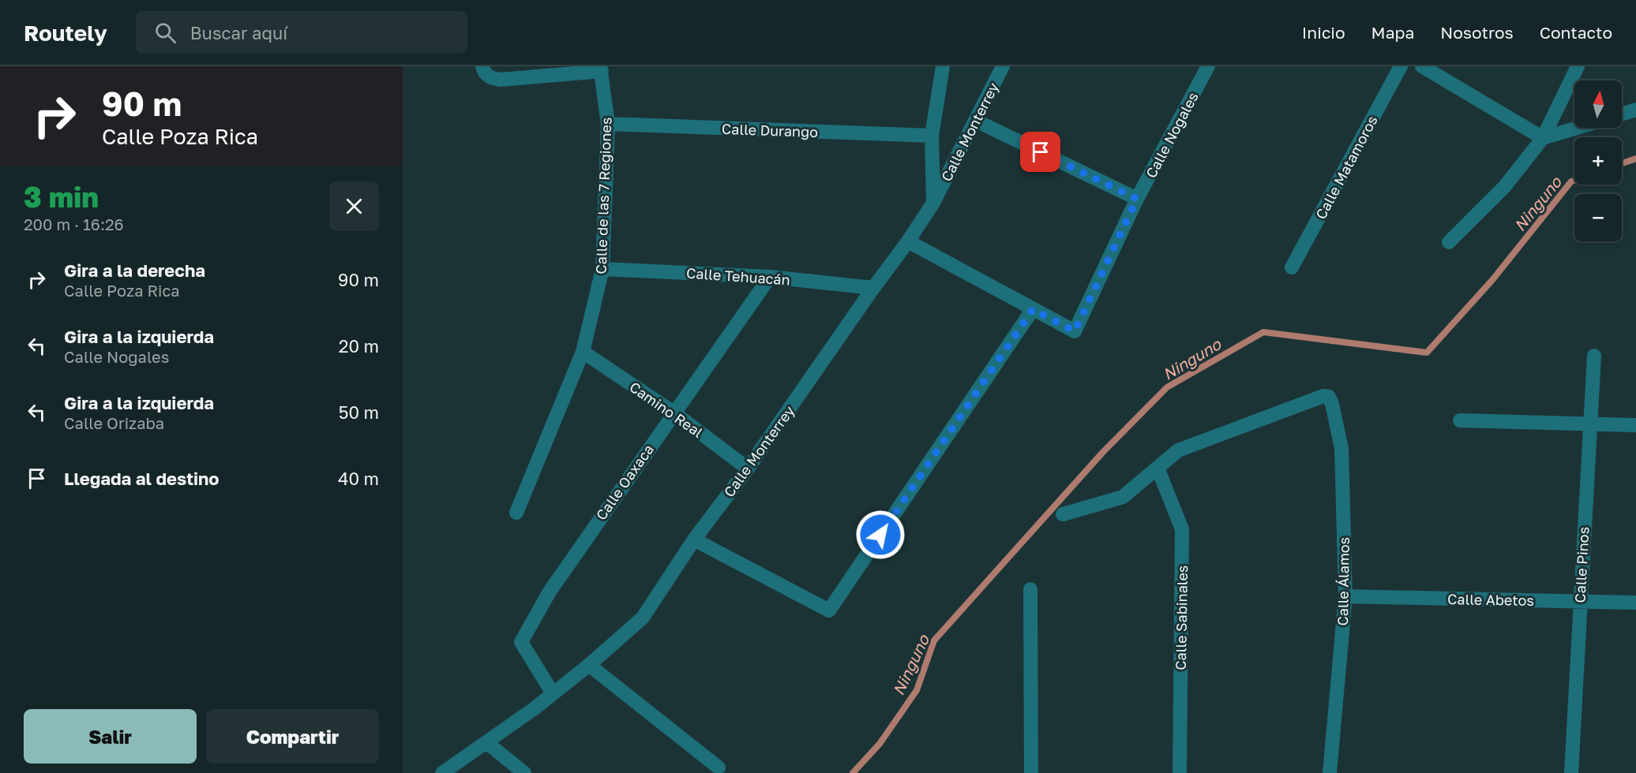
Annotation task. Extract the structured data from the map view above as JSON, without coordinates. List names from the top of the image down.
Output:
{
  "streets": {
    "street": [
      "Calle Durango",
      "Calle Monterrey",
      "Calle Nogales",
      "Calle Matamoros",
      "Calle de las 7 Regiones",
      "Calle Tehuacán",
      "Camino Real",
      "Calle Oaxaca",
      "Calle Pinos",
      "Calle Álamos",
      "Calle Abetos",
      "Calle Sabinales"
    ]
  },
  "crossings": [
    ["Calle Durango", "Calle de las 7 Regiones"],
    ["Calle Monterrey", "Calle Tehuacán"],
    ["Calle Monterrey", "Camino Real"],
    ["Calle Monterrey", "Calle Oaxaca"],
    ["Calle de las 7 Regiones", "Calle Tehuacán"],
    ["Calle de las 7 Regiones", "Camino Real"],
    ["Calle Tehuacán", "Calle Oaxaca"],
    ["Camino Real", "Calle Oaxaca"],
    ["Calle Pinos", "Calle Abetos"],
    ["Calle Álamos", "Calle Abetos"],
    ["Calle Álamos", "Calle Sabinales"]
  ],
  "water": ["Ninguno"],
  "north": "top",
  "page": {
    "header": "Routely",
    "search": "Buscar aquí",
    "nav": [
      "Inicio",
      "Mapa",
      "Nosotros",
      "Contacto"
    ],
    "turn": ["90 m", "Calle Poza Rica"],
    "map_buttons": ["+", "−"],
    "heading": ["3 min", "200 m · 16:26"],
    "list": [
      {
        "name": "Gira a la derecha",
        "note": "Calle Poza Rica",
        "value": "90 m"
      },
      {
        "name": "Gira a la izquierda",
        "note": "Calle Nogales",
        "value": "20 m"
      },
      {
        "name": "Gira a la izquierda",
        "note": "Calle Orizaba",
        "value": "50 m"
      },
      {
        "name": "Llegada al destino",
        "value": "40 m"
      }
    ],
    "buttons": ["Salir", "Compartir"]
  }
}
